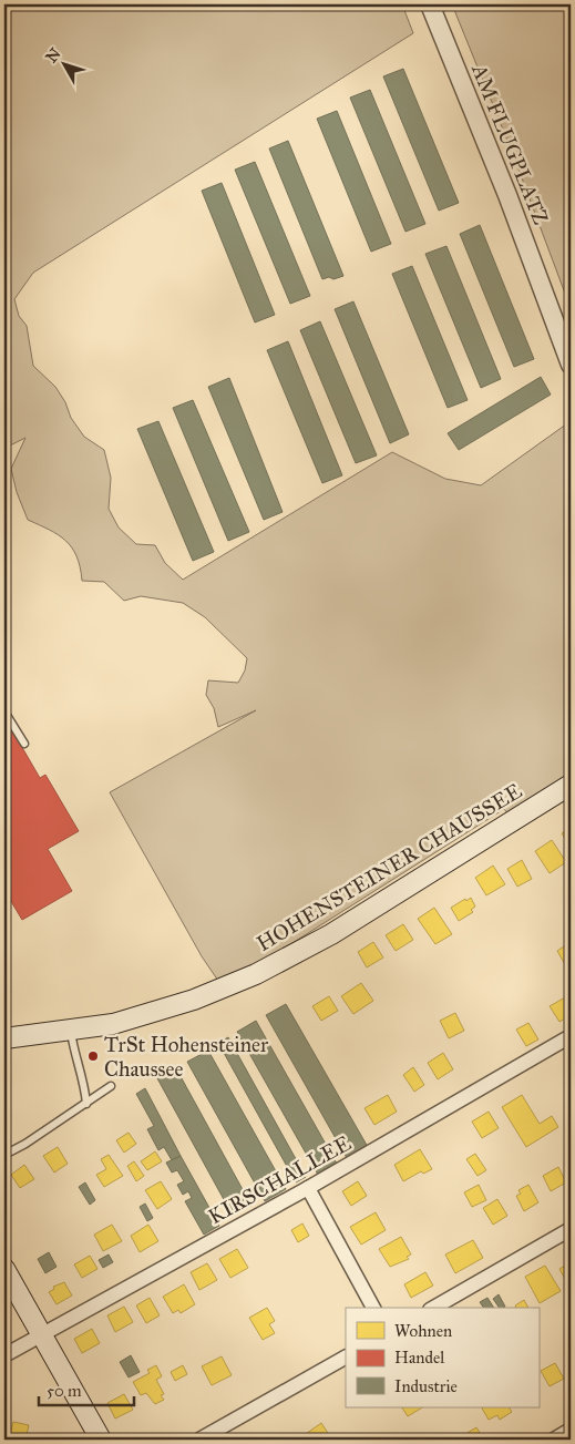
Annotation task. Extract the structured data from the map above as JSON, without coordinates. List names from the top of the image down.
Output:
{
  "streets": {
    "main road": ["HOHENSTEINER CHAUSSEE"],
    "street": ["AM FLUGPLATZ", "KIRSCHALLEE"]
  },
  "places": ["TrSt Hohensteiner Chaussee"],
  "legend": ["Wohnen", "Handel", "Industrie"],
  "scale_bar": "50 m",
  "north": "top left"
}
